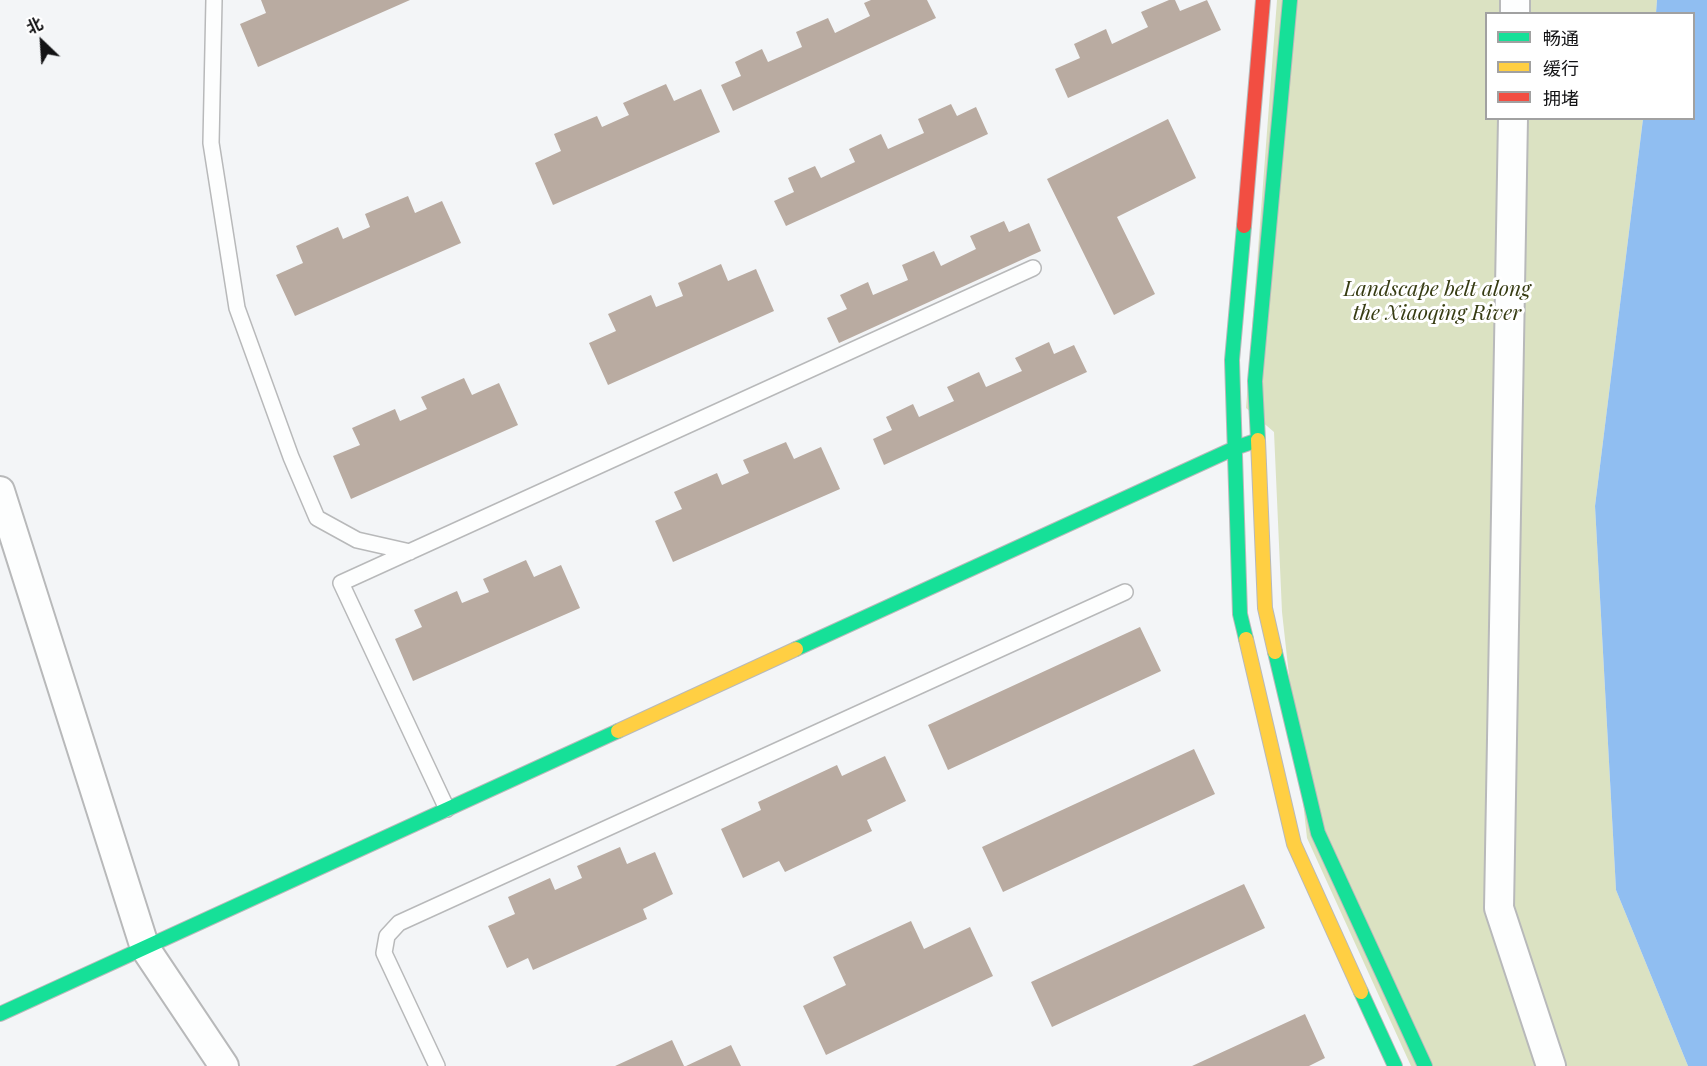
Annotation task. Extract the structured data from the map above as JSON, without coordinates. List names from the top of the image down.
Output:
{
  "parks": ["Landscape belt along the Xiaoqing River"],
  "legend": ["畅通", "缓行", "拥堵"],
  "north": "top left"
}
